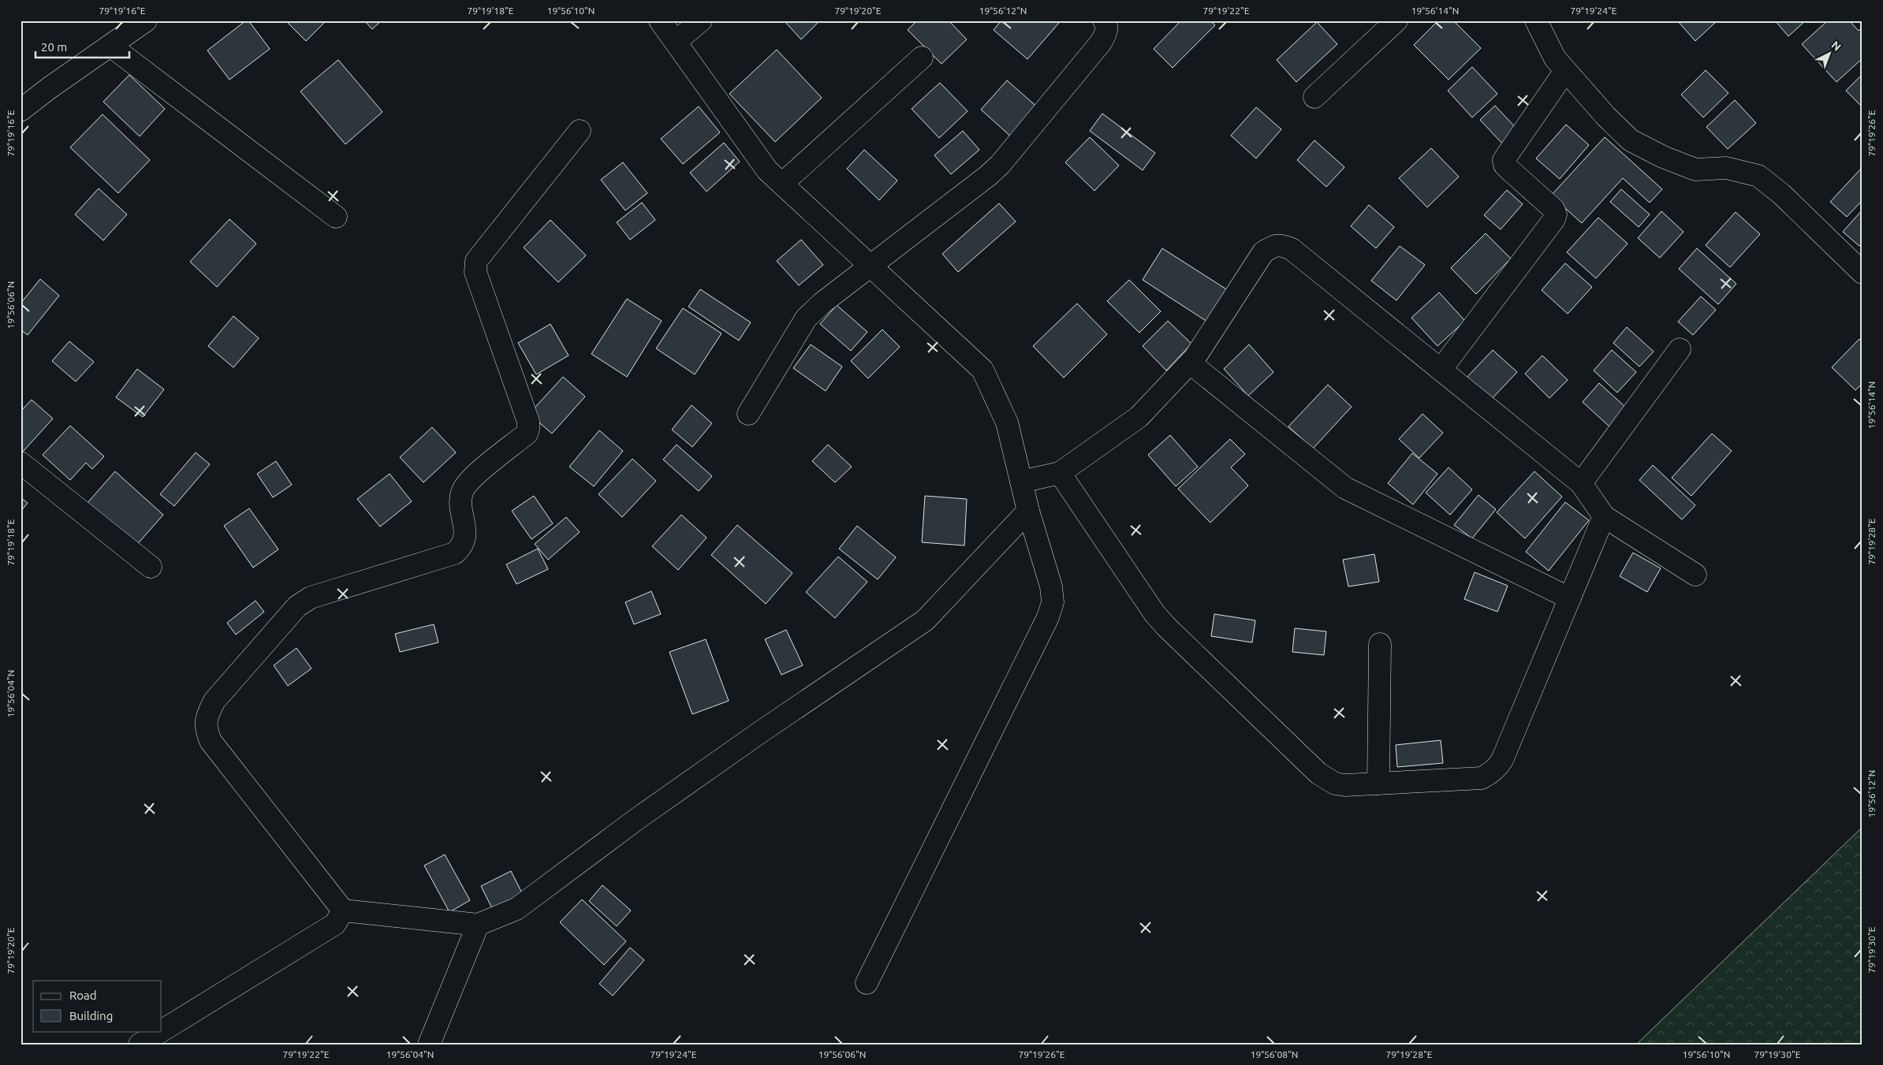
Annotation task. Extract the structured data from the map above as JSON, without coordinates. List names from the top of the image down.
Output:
{
  "legend": ["Road", "Building"],
  "scale_bar": "20 m",
  "north": "top right",
  "coordinates": [
    "79°19'16\"E",
    "79°19'18\"E",
    "19°56'10\"N",
    "79°19'20\"E",
    "19°56'12\"N",
    "79°19'22\"E",
    "19°56'14\"N",
    "79°19'24\"E",
    "79°19'26\"E",
    "19°56'06\"N",
    "79°19'28\"E",
    "19°56'04\"N",
    "79°19'30\"E",
    "19°56'08\"N"
  ]
}
